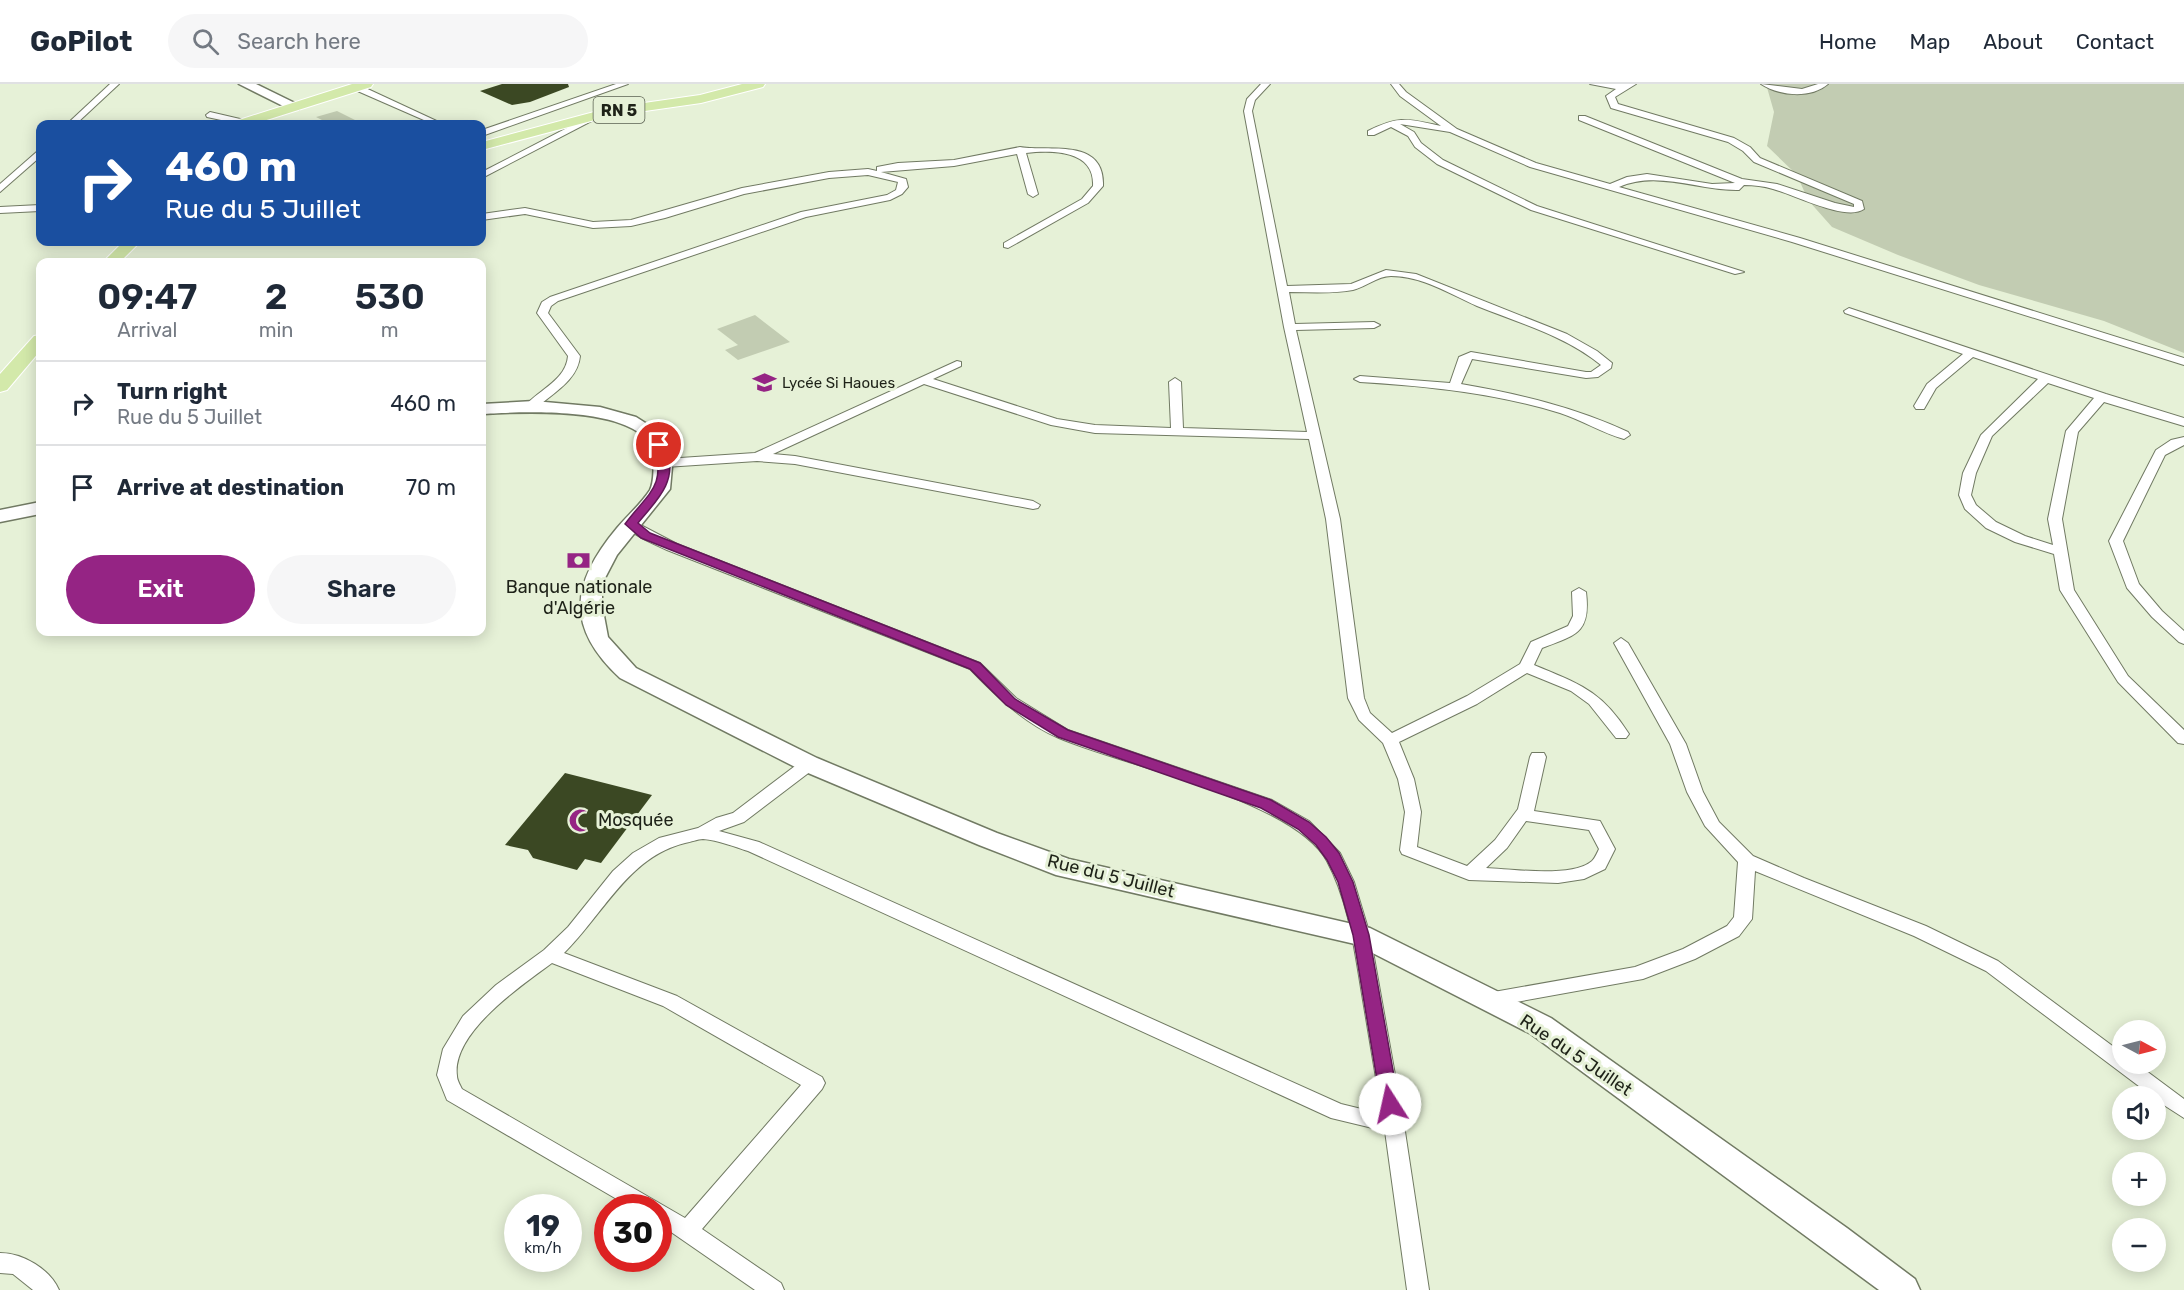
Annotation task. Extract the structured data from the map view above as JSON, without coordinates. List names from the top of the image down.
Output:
{
  "streets": {
    "main road": ["RN 5"],
    "street": ["Rue du 5 Juillet"]
  },
  "places": {
    "school or university": ["Lycée Si Haoues"],
    "bank": ["Banque nationale d'Algérie"],
    "mosque": ["Mosquée"]
  },
  "north": "right",
  "page": {
    "header": "GoPilot",
    "search": "Search here",
    "nav": [
      "Home",
      "Map",
      "About",
      "Contact"
    ],
    "turn": ["460 m", "Rue du 5 Juillet"],
    "eta": [
      "09:47",
      "Arrival",
      "2",
      "min",
      "530",
      "m"
    ],
    "list": [
      {
        "name": "Turn right",
        "note": "Rue du 5 Juillet",
        "value": "460 m"
      },
      {
        "name": "Arrive at destination",
        "value": "70 m"
      }
    ],
    "buttons": ["Exit", "Share"],
    "map_buttons": ["+", "−"],
    "speed": "19 km/h",
    "limit": "30"
  }
}
